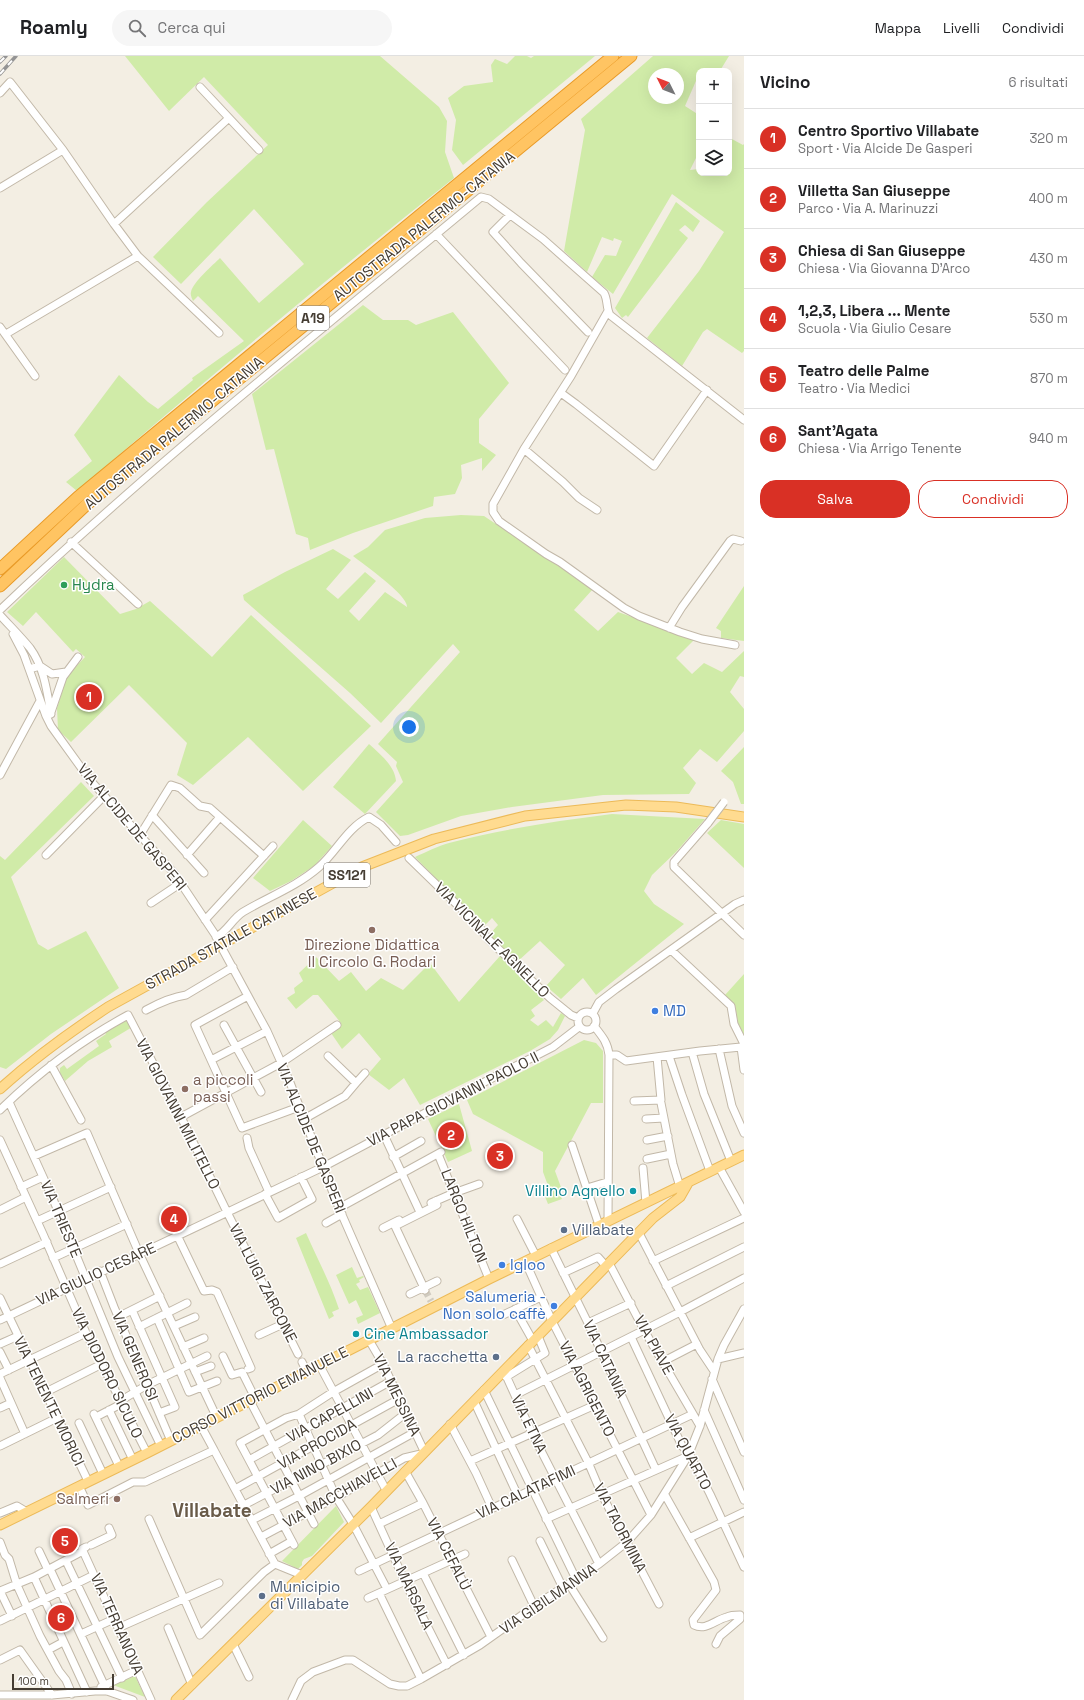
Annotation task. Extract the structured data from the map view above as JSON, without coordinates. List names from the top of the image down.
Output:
{
  "streets": {
    "highway": ["AUTOSTRADA PALERMO-CATANIA", "A19"],
    "main road": ["SS121", "STRADA STATALE CATANESE", "CORSO VITTORIO EMANUELE"],
    "street": [
      "VIA ALCIDE DE GASPERI",
      "VIA VICINALE AGNELLO",
      "VIA PAPA GIOVANNI PAOLO II",
      "VIA GIOVANNI MILITELLO",
      "LARGO HILTON",
      "VIA TRIESTE",
      "VIA GIULIO CESARE",
      "VIA LUIGI ZARCONE",
      "VIA PIAVE",
      "VIA GENEROSI",
      "VIA CATANIA",
      "VIA DIODORO SICULO",
      "VIA AGRIGENTO",
      "VIA MESSINA",
      "VIA TENENTE MORICI",
      "VIA CAPELLINI",
      "VIA ETNA",
      "VIA PROCIDA",
      "VIA QUARTO",
      "VIA NINO BIXIO",
      "VIA CALATAFIMI",
      "VIA MACCHIAVELLI",
      "VIA TAORMINA",
      "VIA CEFALÙ",
      "VIA MARSALA",
      "VIA GIBILMANNA",
      "VIA TERRANOVA"
    ]
  },
  "crossings": [
    ["VIA ALCIDE DE GASPERI", "VIA PAPA GIOVANNI PAOLO II"],
    ["VIA ALCIDE DE GASPERI", "VIA GIULIO CESARE"],
    ["VIA ALCIDE DE GASPERI", "CORSO VITTORIO EMANUELE"],
    ["VIA VICINALE AGNELLO", "VIA PAPA GIOVANNI PAOLO II"],
    ["VIA PAPA GIOVANNI PAOLO II", "VIA GIULIO CESARE"],
    ["VIA GIOVANNI MILITELLO", "VIA GIULIO CESARE"],
    ["VIA GIOVANNI MILITELLO", "VIA LUIGI ZARCONE"],
    ["LARGO HILTON", "CORSO VITTORIO EMANUELE"],
    ["VIA TRIESTE", "VIA GIULIO CESARE"],
    ["VIA TRIESTE", "CORSO VITTORIO EMANUELE"],
    ["VIA GIULIO CESARE", "VIA LUIGI ZARCONE"],
    ["VIA GIULIO CESARE", "VIA GENEROSI"],
    ["VIA GIULIO CESARE", "VIA DIODORO SICULO"],
    ["VIA GIULIO CESARE", "VIA TENENTE MORICI"],
    ["VIA LUIGI ZARCONE", "CORSO VITTORIO EMANUELE"],
    ["VIA PIAVE", "VIA CALATAFIMI"],
    ["VIA PIAVE", "VIA GIBILMANNA"],
    ["VIA GENEROSI", "CORSO VITTORIO EMANUELE"],
    ["VIA CATANIA", "CORSO VITTORIO EMANUELE"],
    ["VIA CATANIA", "VIA CALATAFIMI"],
    ["VIA DIODORO SICULO", "CORSO VITTORIO EMANUELE"],
    ["VIA AGRIGENTO", "CORSO VITTORIO EMANUELE"],
    ["VIA AGRIGENTO", "VIA CALATAFIMI"],
    ["VIA AGRIGENTO", "VIA GIBILMANNA"],
    ["CORSO VITTORIO EMANUELE", "VIA MESSINA"],
    ["CORSO VITTORIO EMANUELE", "VIA TENENTE MORICI"],
    ["VIA MESSINA", "VIA CAPELLINI"],
    ["VIA MESSINA", "VIA PROCIDA"],
    ["VIA MESSINA", "VIA NINO BIXIO"],
    ["VIA MESSINA", "VIA MACCHIAVELLI"],
    ["VIA ETNA", "VIA CALATAFIMI"],
    ["VIA ETNA", "VIA GIBILMANNA"],
    ["VIA QUARTO", "VIA CALATAFIMI"],
    ["VIA QUARTO", "VIA GIBILMANNA"],
    ["VIA CALATAFIMI", "VIA TAORMINA"],
    ["VIA CALATAFIMI", "VIA CEFALÙ"],
    ["VIA CALATAFIMI", "VIA MARSALA"],
    ["VIA TAORMINA", "VIA GIBILMANNA"],
    ["VIA CEFALÙ", "VIA GIBILMANNA"],
    ["VIA MARSALA", "VIA GIBILMANNA"]
  ],
  "districts": ["Villabate"],
  "places": [
    "Hydra",
    "Direzione Didattica II Circolo G. Rodari",
    "MD",
    "a piccoli passi",
    "Villino Agnello",
    "Villabate",
    "Igloo",
    "Salumeria - Non solo caffè",
    "Cine Ambassador",
    "La racchetta",
    "Salmeri",
    "Municipio di Villabate"
  ],
  "scale_bar": "100 m",
  "north": "top left",
  "page": {
    "header": "Roamly",
    "search": "Cerca qui",
    "nav": ["Mappa", "Livelli", "Condividi"],
    "heading": ["Vicino", "6 risultati"],
    "map_buttons": ["+", "−"],
    "list": [
      {
        "mark": "1",
        "name": "Centro Sportivo Villabate",
        "note": "Sport · Via Alcide De Gasperi",
        "value": "320 m"
      },
      {
        "mark": "2",
        "name": "Villetta San Giuseppe",
        "note": "Parco · Via A. Marinuzzi",
        "value": "400 m"
      },
      {
        "mark": "3",
        "name": "Chiesa di San Giuseppe",
        "note": "Chiesa · Via Giovanna D'Arco",
        "value": "430 m"
      },
      {
        "mark": "4",
        "name": "1,2,3, Libera ... Mente",
        "note": "Scuola · Via Giulio Cesare",
        "value": "530 m"
      },
      {
        "mark": "5",
        "name": "Teatro delle Palme",
        "note": "Teatro · Via Medici",
        "value": "870 m"
      },
      {
        "mark": "6",
        "name": "Sant'Agata",
        "note": "Chiesa · Via Arrigo Tenente",
        "value": "940 m"
      }
    ],
    "buttons": ["Salva", "Condividi"],
    "pins": [
      "1",
      "2",
      "3",
      "4",
      "5",
      "6"
    ],
    "scale": "100 m"
  }
}
